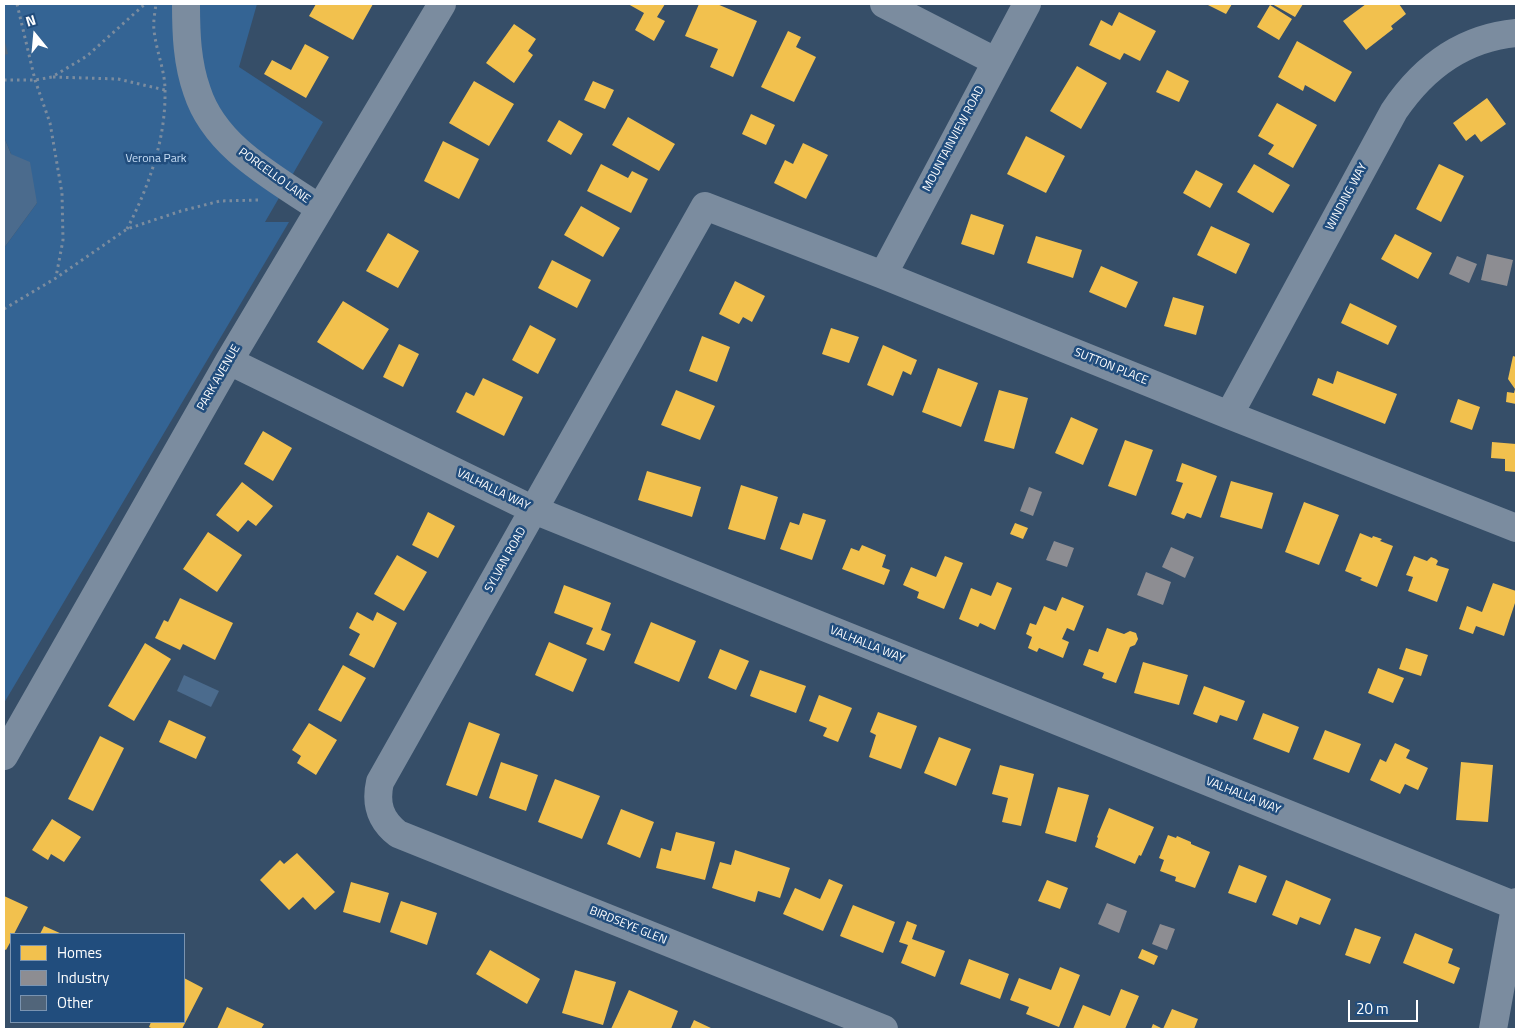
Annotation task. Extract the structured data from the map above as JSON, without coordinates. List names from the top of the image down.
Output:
{
  "streets": {
    "street": [
      "MOUNTAINVIEW ROAD",
      "PORCELLO LANE",
      "WINDING WAY",
      "SUTTON PLACE",
      "PARK AVENUE",
      "VALHALLA WAY",
      "SYLVAN ROAD",
      "BIRDSEYE GLEN"
    ]
  },
  "crossings": [
    ["MOUNTAINVIEW ROAD", "SUTTON PLACE"],
    ["PORCELLO LANE", "PARK AVENUE"],
    ["WINDING WAY", "SUTTON PLACE"],
    ["SUTTON PLACE", "SYLVAN ROAD"],
    ["PARK AVENUE", "VALHALLA WAY"],
    ["VALHALLA WAY", "SYLVAN ROAD"],
    ["SYLVAN ROAD", "BIRDSEYE GLEN"]
  ],
  "parks": ["Verona Park"],
  "legend": ["Homes", "Industry", "Other"],
  "scale_bar": "20 m",
  "north": "top"
}
